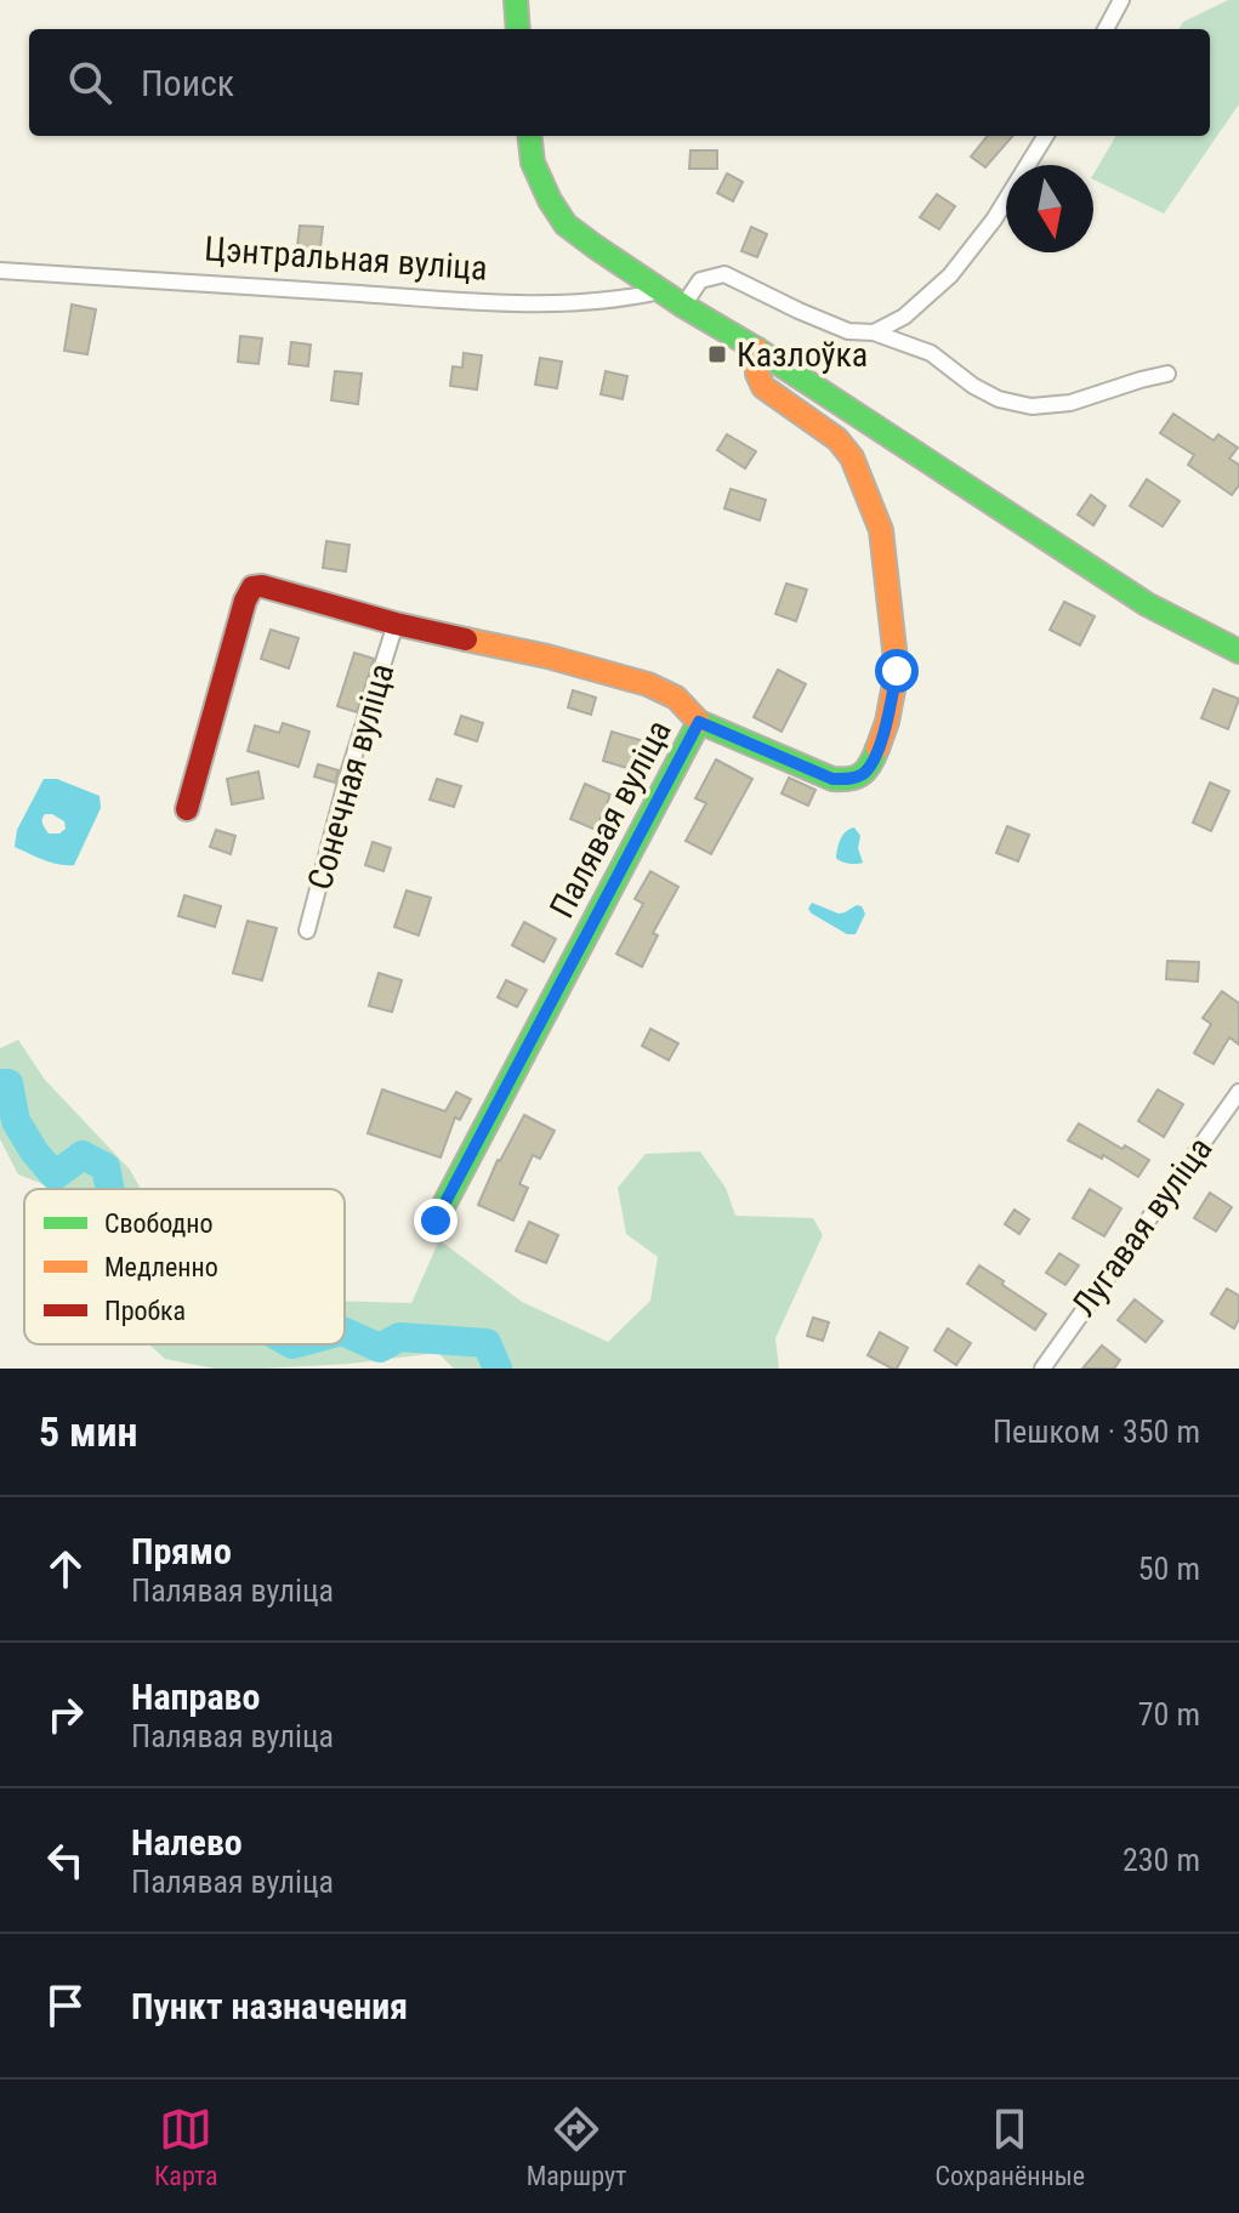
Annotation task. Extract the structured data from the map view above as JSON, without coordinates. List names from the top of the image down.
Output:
{
  "streets": {
    "street": [
      "Цэнтральная вуліца",
      "Сонечная вуліца",
      "Палявая вуліца",
      "Лугавая вуліца"
    ]
  },
  "places": {
    "transit": ["Казлоўка"]
  },
  "legend": ["Свободно", "Медленно", "Пробка"],
  "north": "bottom",
  "page": {
    "search": "Поиск",
    "heading": ["5 мин", "Пешком · 350 m"],
    "list": [
      ["Прямо", "Палявая вуліца", "50 m"],
      ["Направо", "Палявая вуліца", "70 m"],
      ["Налево", "Палявая вуліца", "230 m"],
      "Пункт назначения"
    ],
    "nav": ["Карта", "Маршрут", "Сохранённые"]
  }
}
